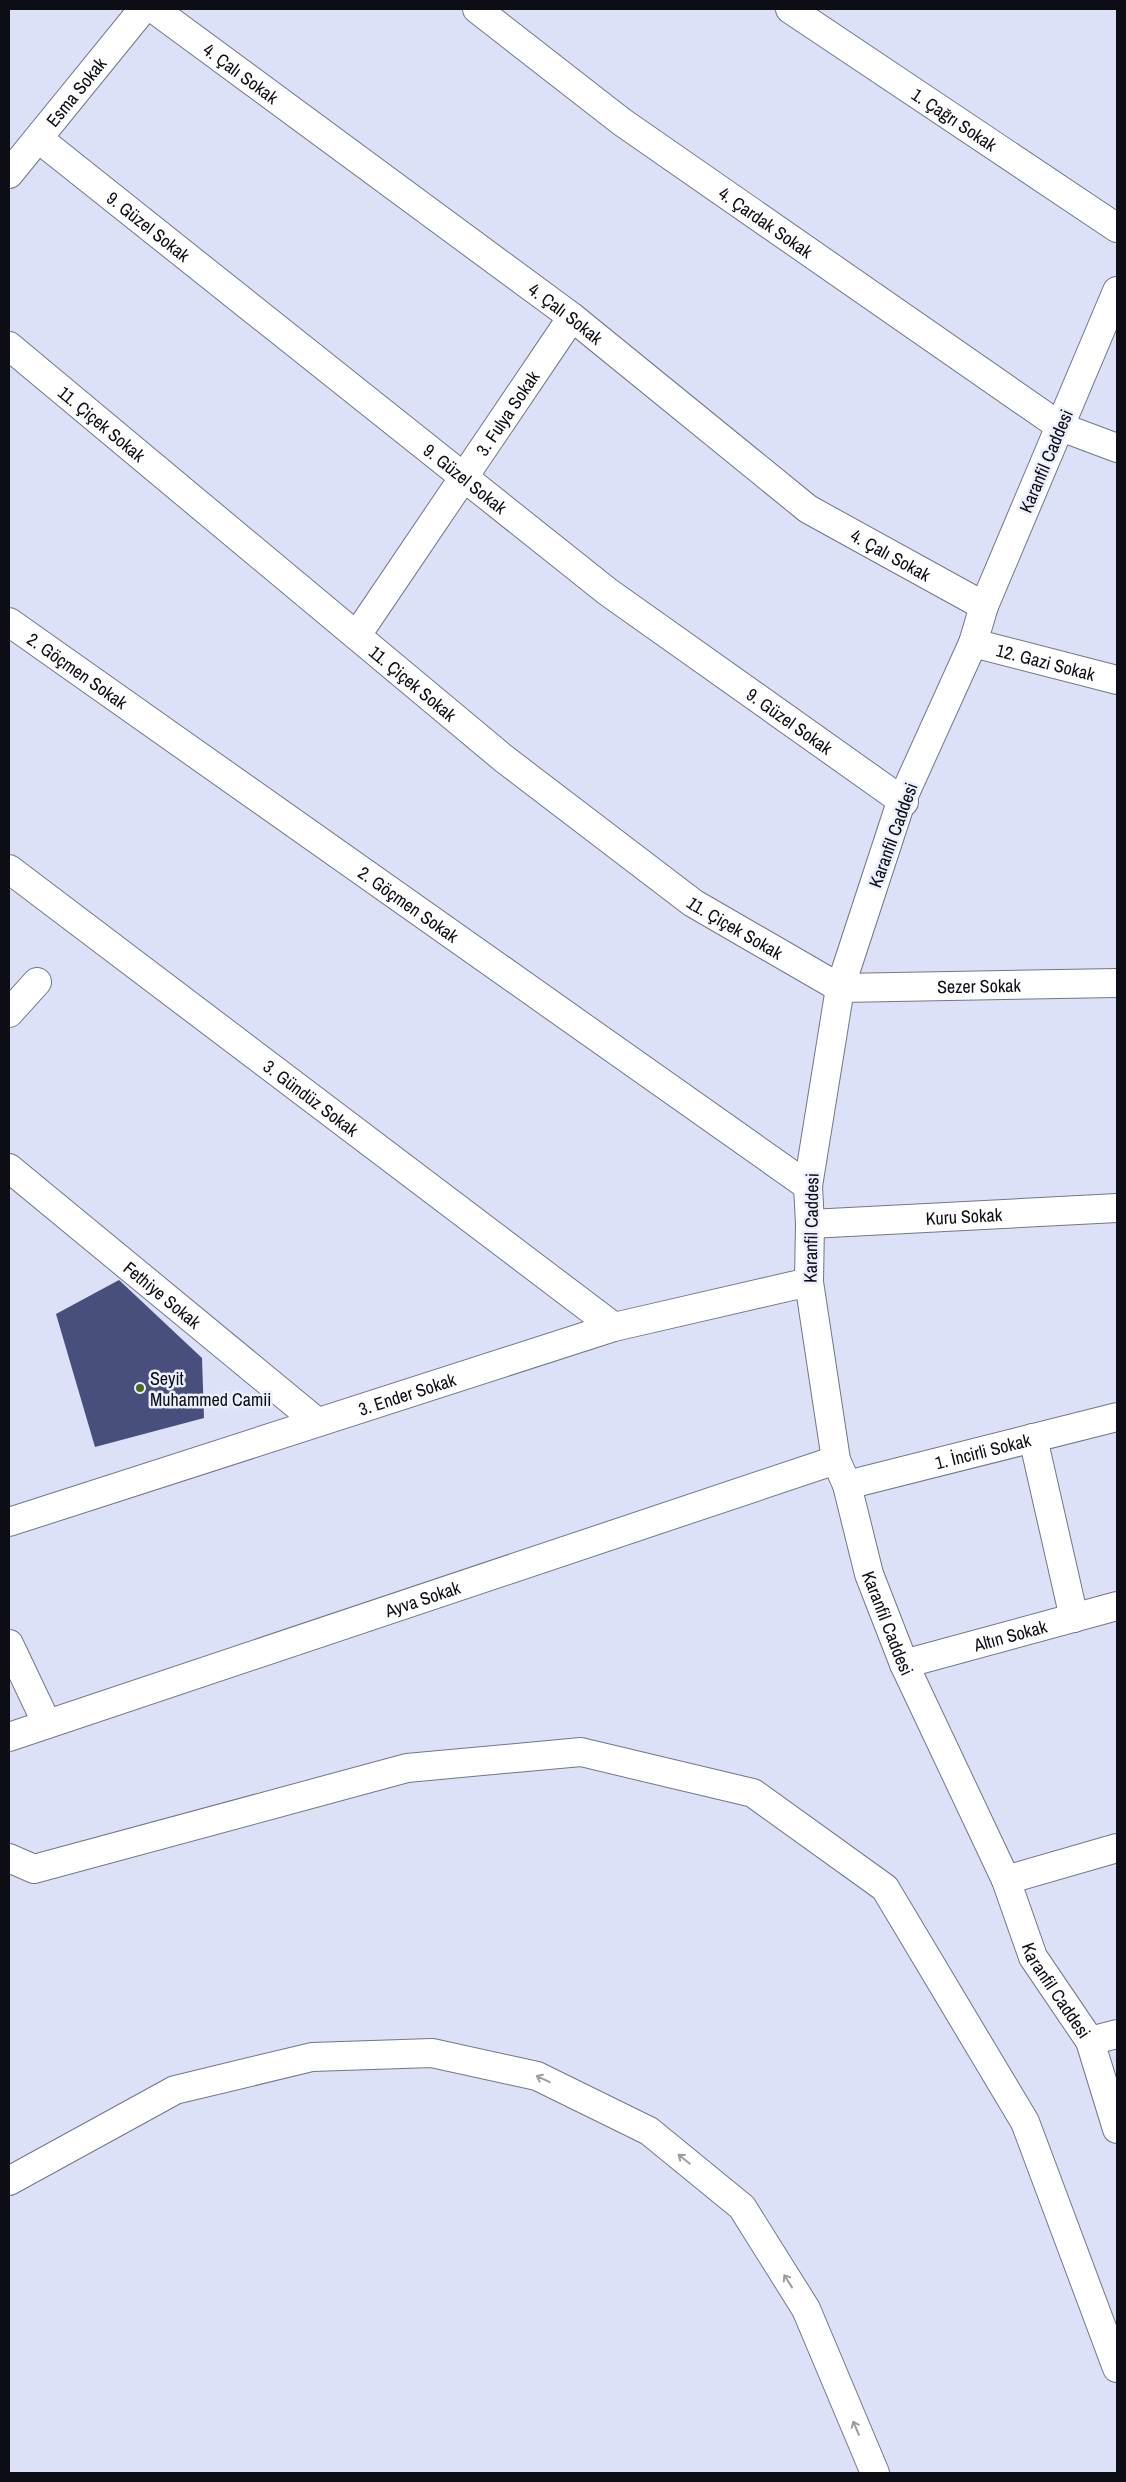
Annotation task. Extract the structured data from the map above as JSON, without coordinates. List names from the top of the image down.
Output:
{
  "streets": {
    "street": [
      "4. Çalı Sokak",
      "Esma Sokak",
      "1. Çağrı Sokak",
      "4. Çardak Sokak",
      "9. Güzel Sokak",
      "3. Fulya Sokak",
      "11. Çiçek Sokak",
      "Karanfil Caddesi",
      "12. Gazi Sokak",
      "2. Göçmen Sokak",
      "Sezer Sokak",
      "3. Gündüz Sokak",
      "Kuru Sokak",
      "Fethiye Sokak",
      "3. Ender Sokak",
      "1. İncirli Sokak",
      "Ayva Sokak",
      "Altın Sokak"
    ]
  },
  "crossings": [
    ["4. Çalı Sokak", "3. Fulya Sokak"],
    ["4. Çalı Sokak", "Karanfil Caddesi"],
    ["Esma Sokak", "9. Güzel Sokak"],
    ["4. Çardak Sokak", "Karanfil Caddesi"],
    ["9. Güzel Sokak", "3. Fulya Sokak"],
    ["9. Güzel Sokak", "Karanfil Caddesi"],
    ["3. Fulya Sokak", "11. Çiçek Sokak"],
    ["11. Çiçek Sokak", "Karanfil Caddesi"],
    ["11. Çiçek Sokak", "Sezer Sokak"],
    ["Karanfil Caddesi", "12. Gazi Sokak"],
    ["Karanfil Caddesi", "2. Göçmen Sokak"],
    ["Karanfil Caddesi", "Sezer Sokak"],
    ["Karanfil Caddesi", "Kuru Sokak"],
    ["Karanfil Caddesi", "3. Ender Sokak"],
    ["Karanfil Caddesi", "1. İncirli Sokak"],
    ["Karanfil Caddesi", "Ayva Sokak"],
    ["Karanfil Caddesi", "Altın Sokak"],
    ["3. Gündüz Sokak", "3. Ender Sokak"],
    ["Fethiye Sokak", "3. Ender Sokak"]
  ],
  "places": ["Seyit Muhammed Camii"]
}
